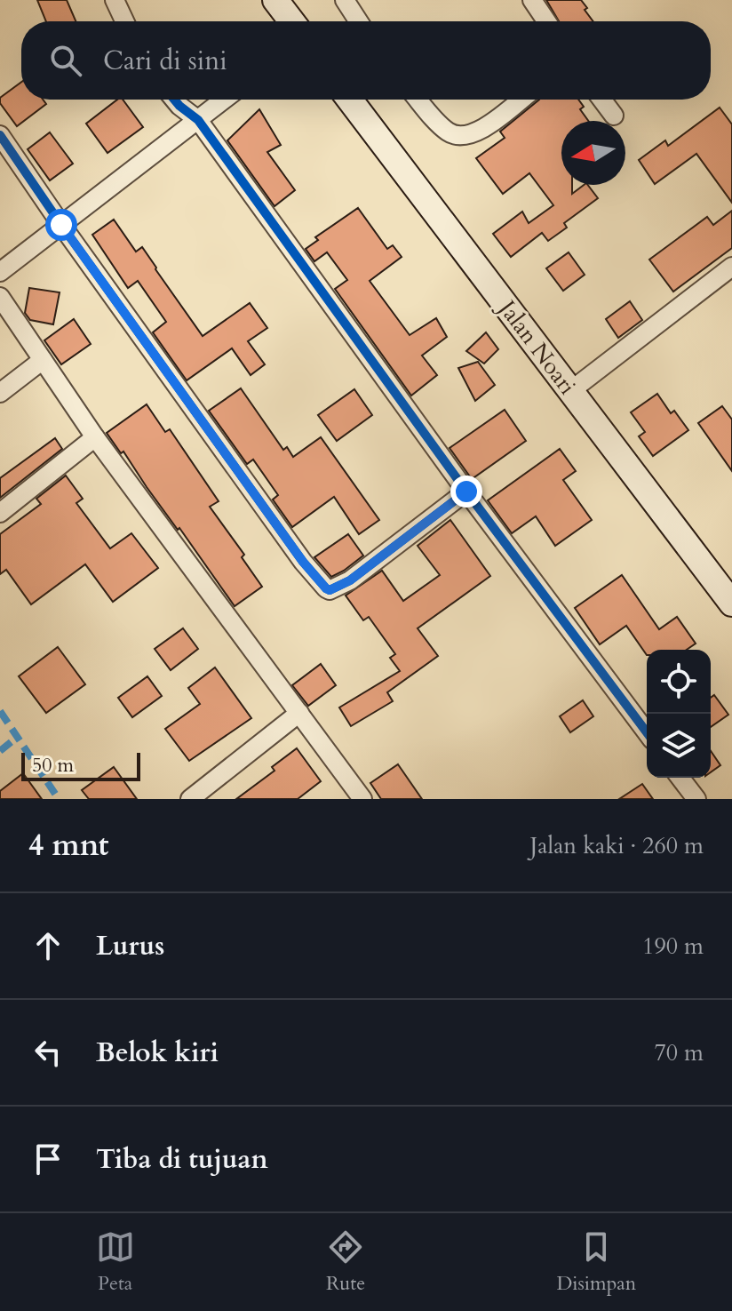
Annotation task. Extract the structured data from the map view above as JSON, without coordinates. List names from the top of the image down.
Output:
{
  "streets": {
    "street": ["Jalan Noari"]
  },
  "scale_bar": "50 m",
  "north": "left",
  "page": {
    "search": "Cari di sini",
    "scale": "50 m",
    "heading": ["4 mnt", "Jalan kaki · 260 m"],
    "list": [
      ["Lurus", "190 m"],
      ["Belok kiri", "70 m"],
      "Tiba di tujuan"
    ],
    "nav": ["Peta", "Rute", "Disimpan"]
  }
}
